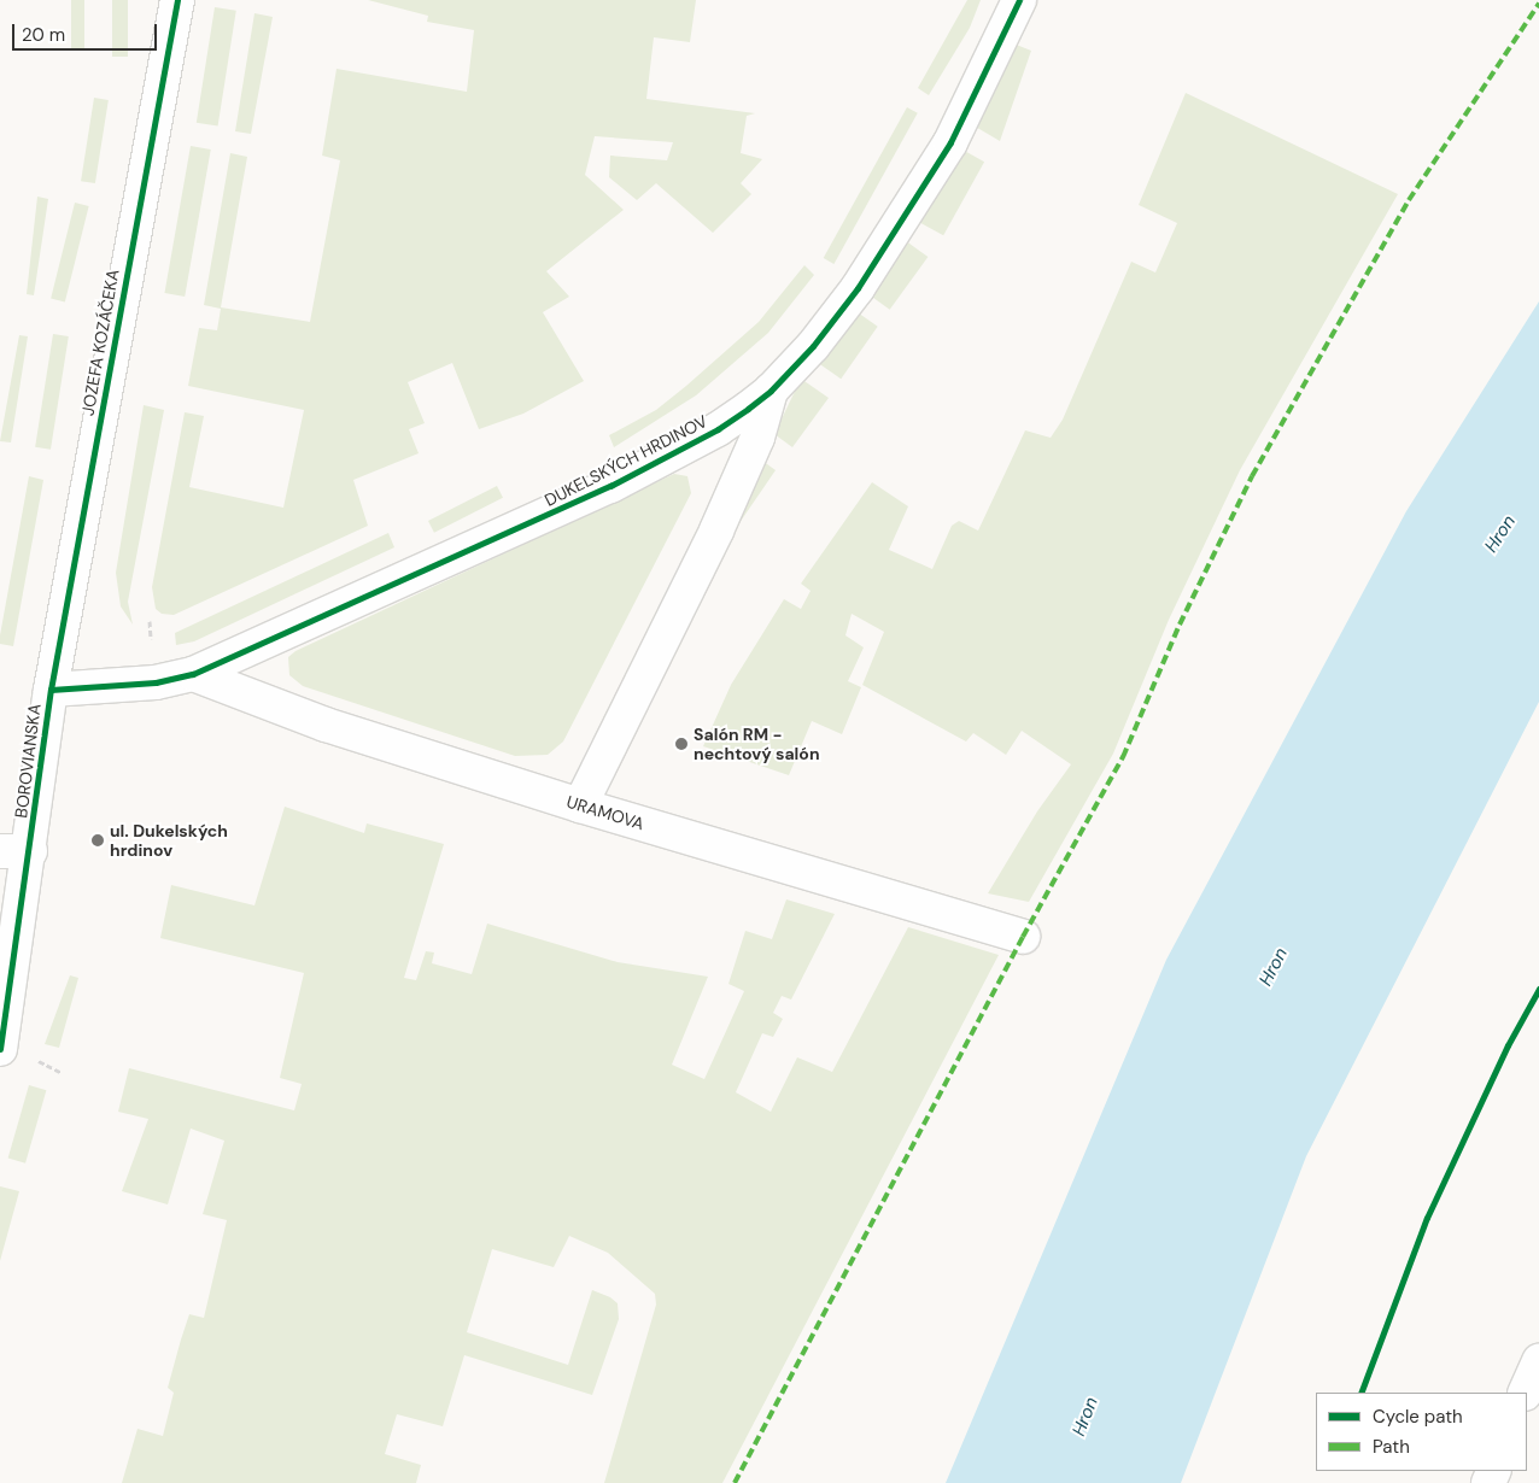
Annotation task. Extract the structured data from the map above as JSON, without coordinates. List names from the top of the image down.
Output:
{
  "streets": {
    "street": [
      "JOZEFA KOZÁČEKA",
      "DUKELSKÝCH HRDINOV",
      "BOROVIANSKA",
      "URAMOVA"
    ]
  },
  "crossings": [
    ["JOZEFA KOZÁČEKA", "DUKELSKÝCH HRDINOV"],
    ["JOZEFA KOZÁČEKA", "BOROVIANSKA"],
    ["DUKELSKÝCH HRDINOV", "BOROVIANSKA"],
    ["DUKELSKÝCH HRDINOV", "URAMOVA"]
  ],
  "water": ["Hron"],
  "places": ["Salón RM - nechtový salón", "ul. Dukelských hrdinov"],
  "legend": ["Cycle path", "Path"],
  "scale_bar": "20 m"
}
